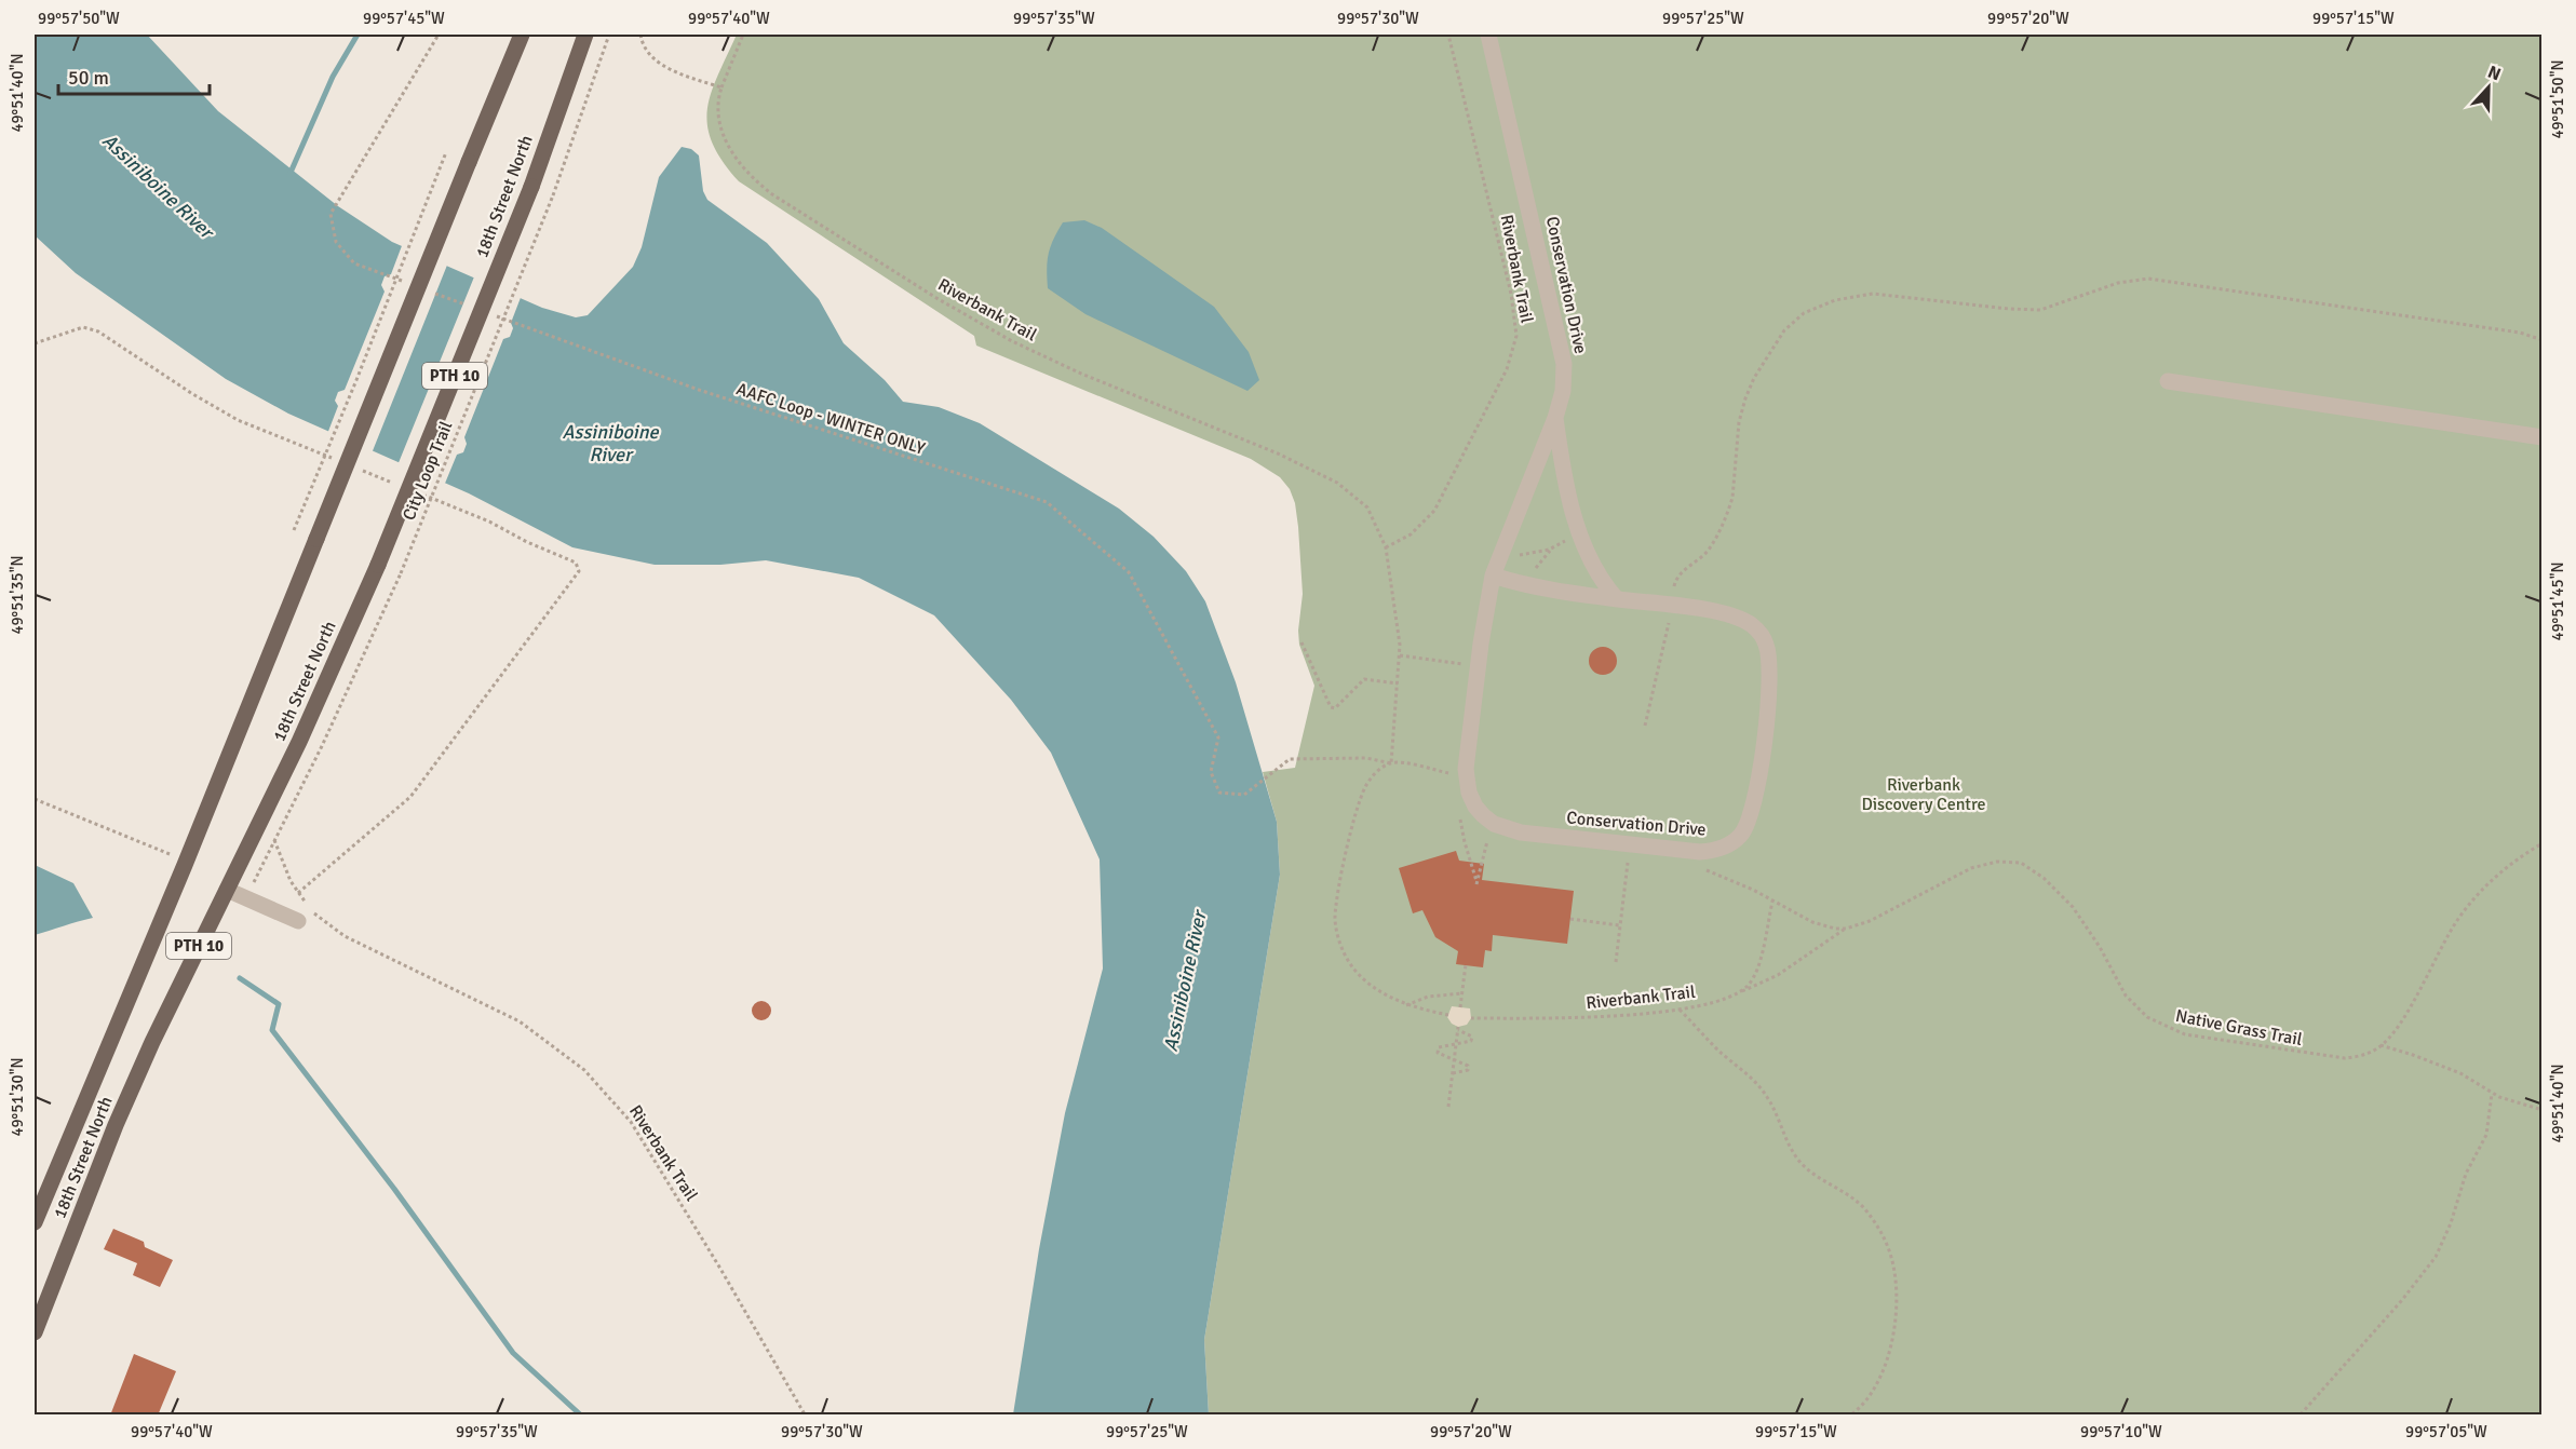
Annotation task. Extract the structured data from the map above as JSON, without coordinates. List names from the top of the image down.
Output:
{
  "streets": {
    "main road": ["18th Street North", "PTH 10"],
    "street": ["Conservation Drive"],
    "path": [
      "Riverbank Trail",
      "AAFC Loop - WINTER ONLY",
      "City Loop Trail",
      "Native Grass Trail"
    ]
  },
  "crossings": [
    ["Riverbank Trail", "AAFC Loop - WINTER ONLY"],
    ["Riverbank Trail", "City Loop Trail"],
    ["Riverbank Trail", "Native Grass Trail"]
  ],
  "water": ["Assiniboine River"],
  "parks": ["Riverbank Discovery Centre"],
  "scale_bar": "50 m",
  "north": "top",
  "coordinates": [
    "99°57'50\"W",
    "99°57'45\"W",
    "99°57'40\"W",
    "99°57'35\"W",
    "99°57'30\"W",
    "99°57'25\"W",
    "99°57'20\"W",
    "99°57'15\"W",
    "49°51'40\"N",
    "49°51'50\"N",
    "49°51'35\"N",
    "49°51'45\"N",
    "49°51'30\"N",
    "99°57'10\"W",
    "99°57'05\"W"
  ]
}
